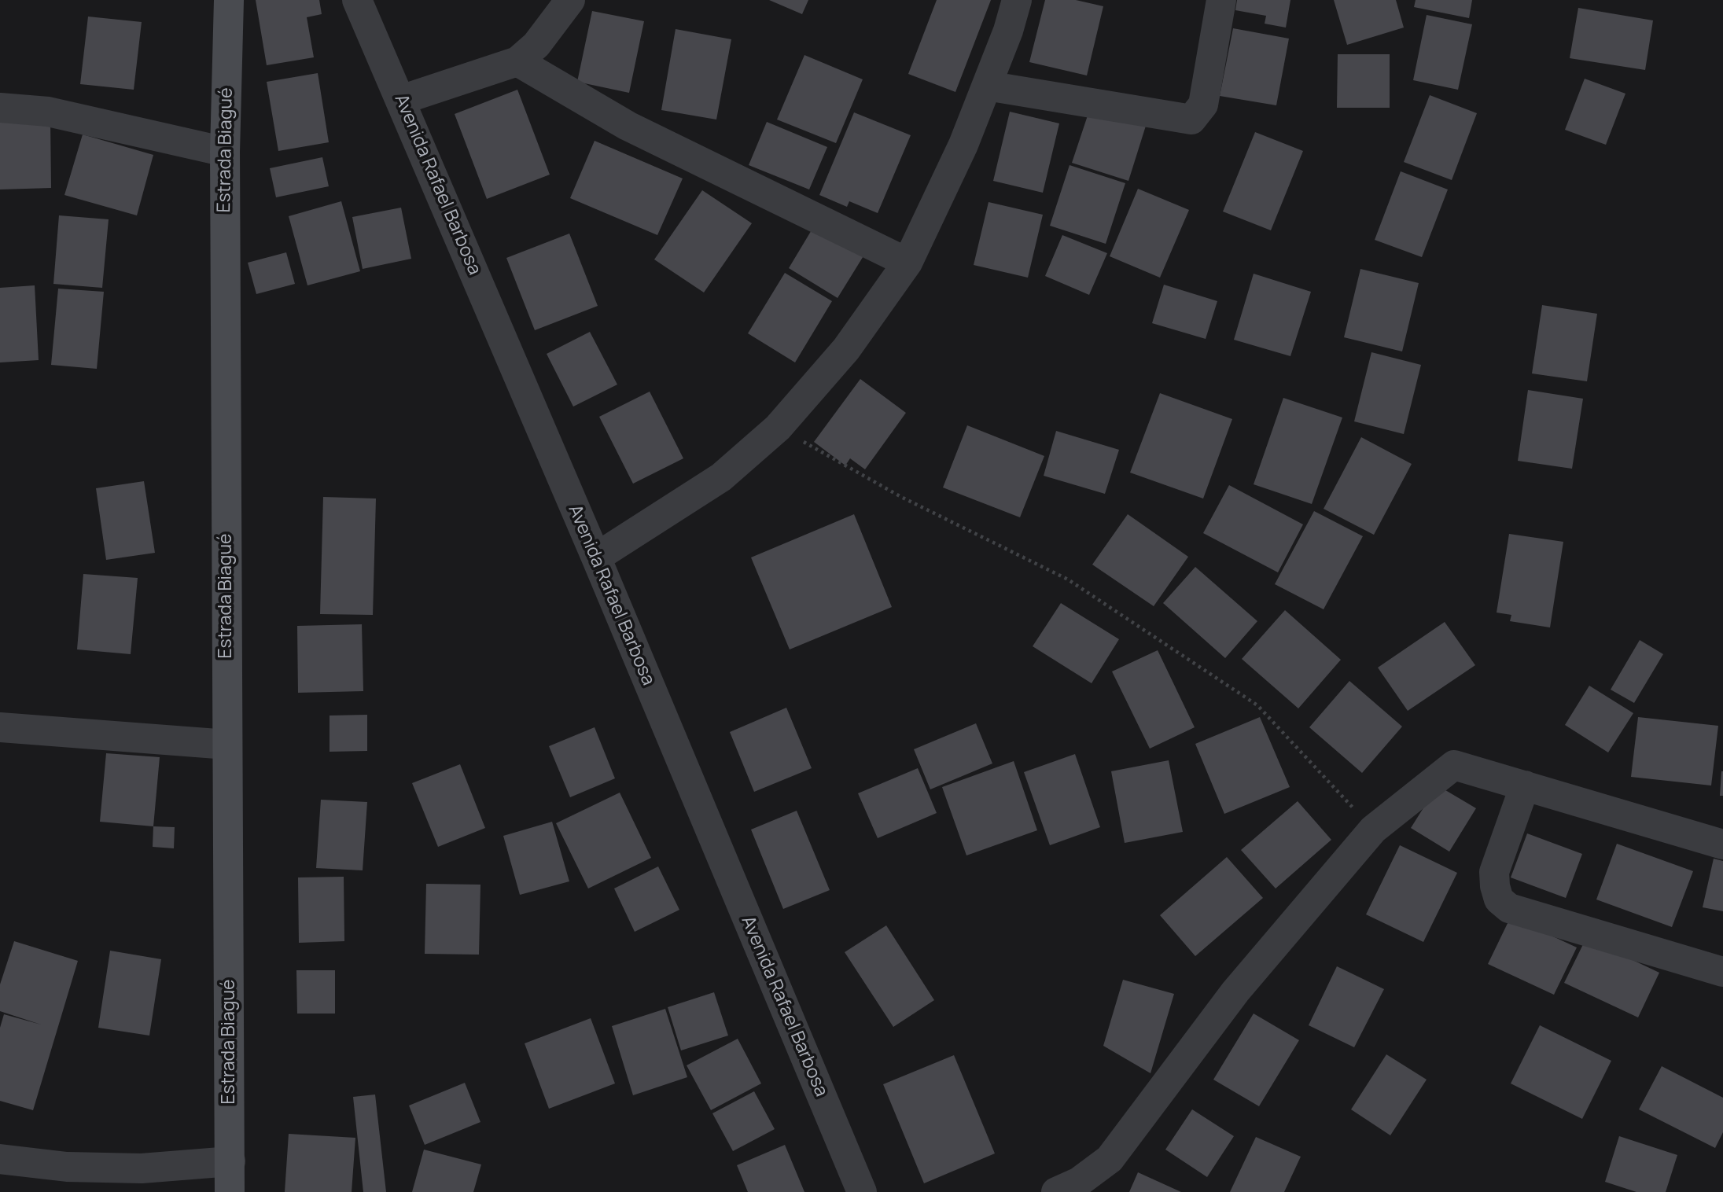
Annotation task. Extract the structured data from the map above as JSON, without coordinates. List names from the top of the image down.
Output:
{
  "streets": {
    "main road": ["Estrada Biagué"],
    "street": ["Avenida Rafael Barbosa"]
  }
}
